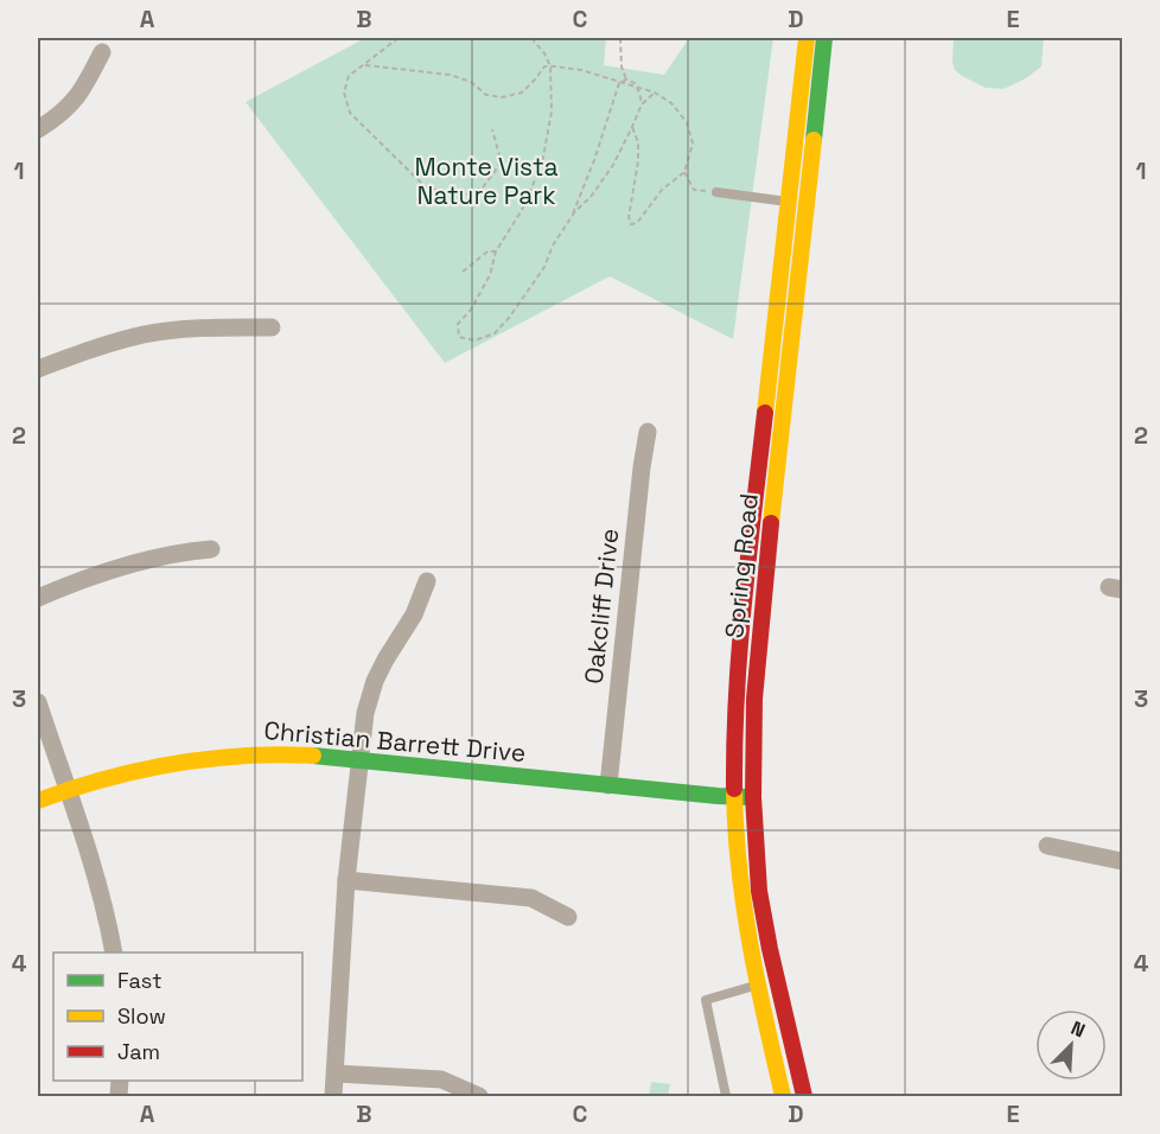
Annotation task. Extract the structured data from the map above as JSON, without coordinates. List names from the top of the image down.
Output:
{
  "streets": {
    "main road": ["Spring Road", "Christian Barrett Drive"],
    "street": ["Oakcliff Drive"]
  },
  "crossings": [
    ["Spring Road", "Christian Barrett Drive"],
    ["Oakcliff Drive", "Christian Barrett Drive"]
  ],
  "parks": ["Monte Vista Nature Park"],
  "legend": ["Fast", "Slow", "Jam"],
  "north": "top right",
  "grid": {
    "columns": [
      "A",
      "B",
      "C",
      "D",
      "E"
    ],
    "rows": [
      "1",
      "2",
      "3",
      "4"
    ]
  }
}
